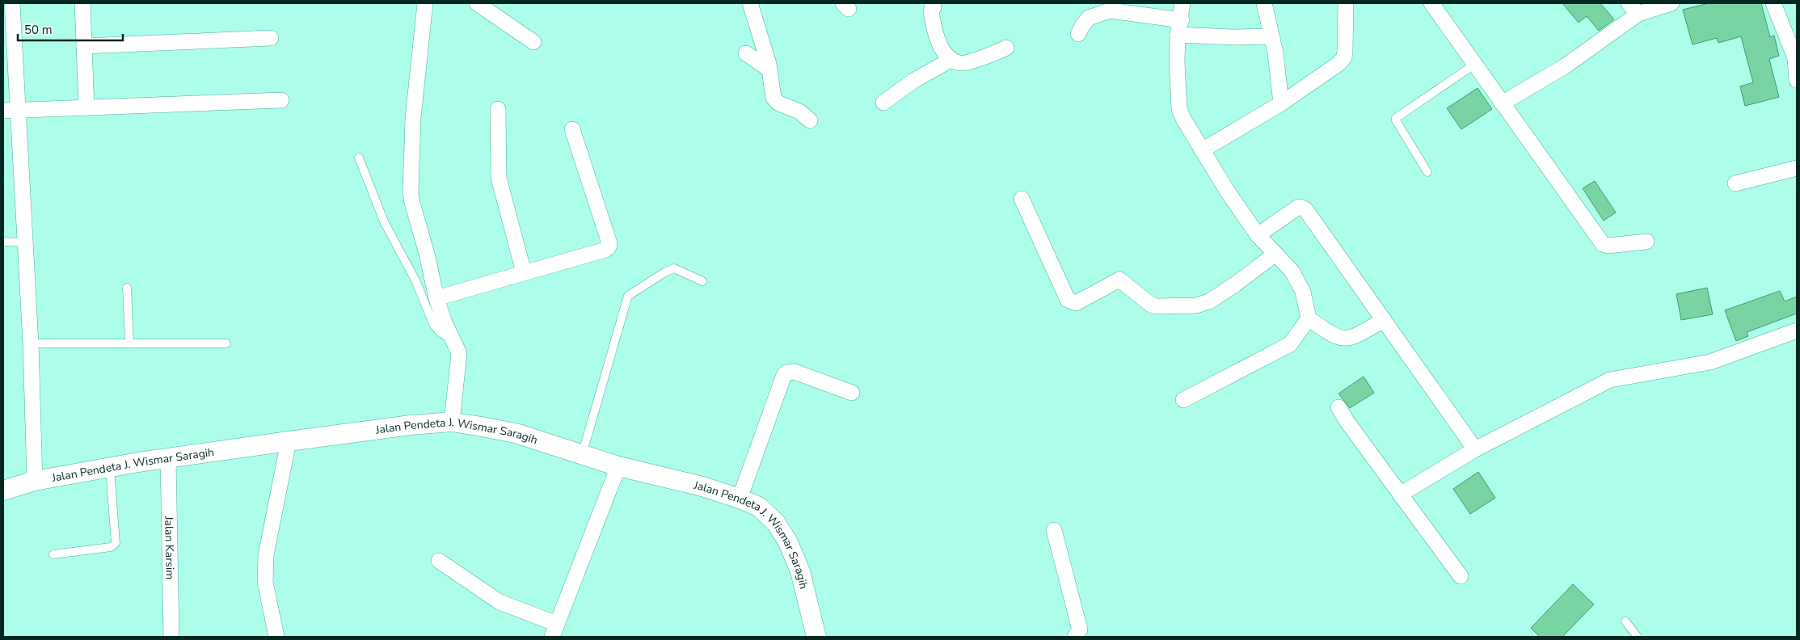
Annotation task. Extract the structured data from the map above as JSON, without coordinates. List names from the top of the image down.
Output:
{
  "streets": {
    "street": ["Jalan Pendeta J. Wismar Saragih", "Jalan Karsim"]
  },
  "crossings": [
    ["Jalan Pendeta J. Wismar Saragih", "Jalan Karsim"]
  ],
  "scale_bar": "50 m"
}
